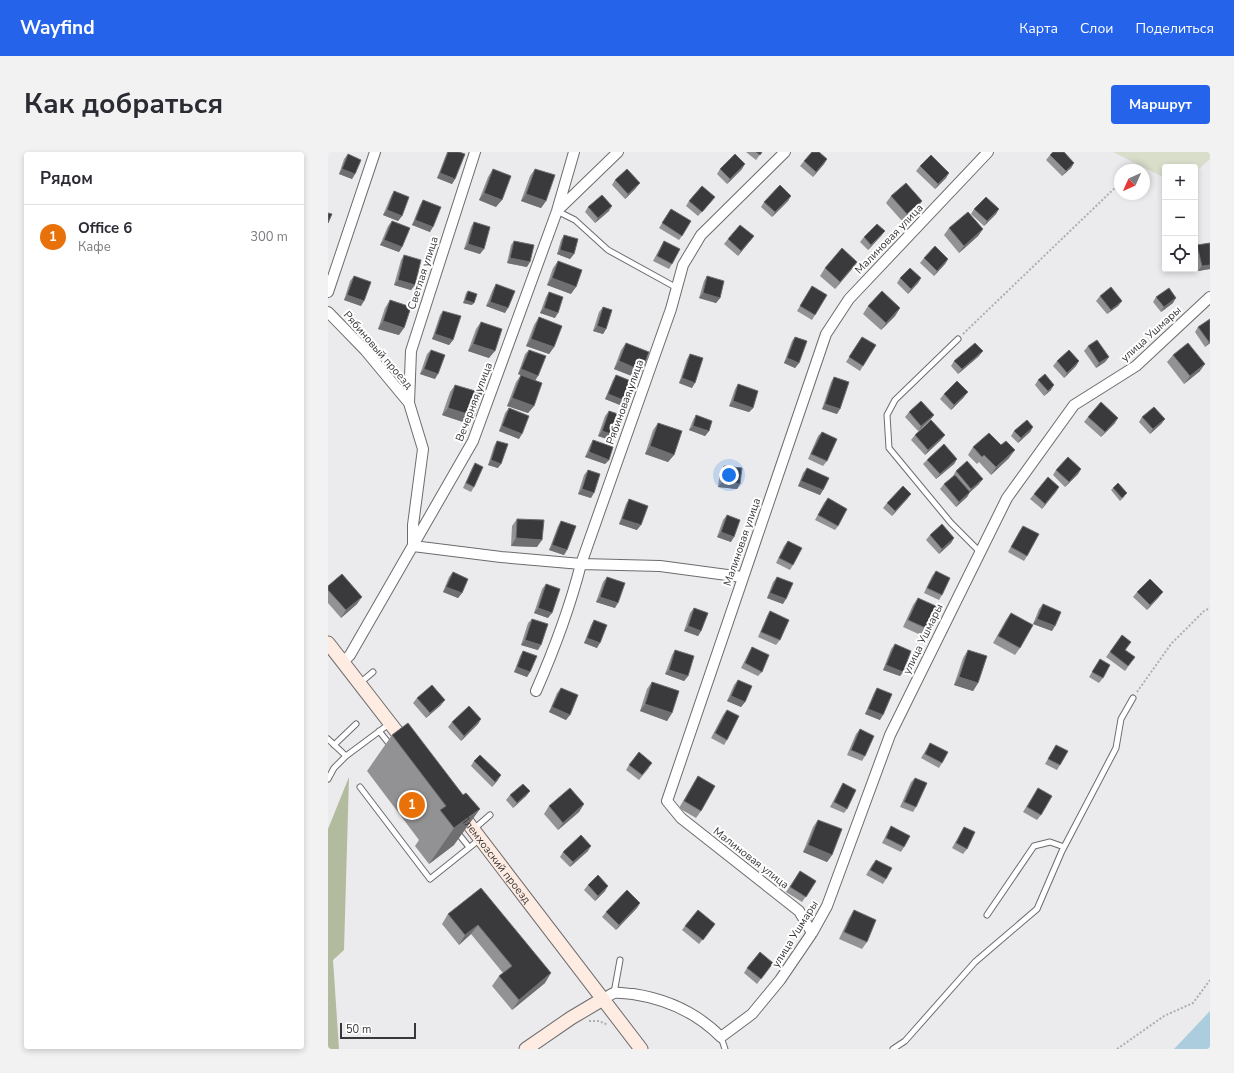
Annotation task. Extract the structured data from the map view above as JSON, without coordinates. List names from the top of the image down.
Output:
{
  "streets": {
    "main road": ["Племхозский проезд"],
    "street": [
      "Малиновая улица",
      "Светлая улица",
      "улица Ушмары",
      "Рябиновый проезд",
      "Вечерняя улица",
      "Рябиновая улица"
    ]
  },
  "crossings": [
    ["Малиновая улица", "улица Ушмары"],
    ["Светлая улица", "Рябиновый проезд"],
    ["Рябиновый проезд", "Вечерняя улица"]
  ],
  "scale_bar": "50 m",
  "north": "bottom left",
  "page": {
    "header": "Wayfind",
    "nav": ["Карта", "Слои", "Поделиться"],
    "title": "Как добраться",
    "buttons": "Маршрут",
    "heading": "Рядом",
    "map_buttons": ["+", "−"],
    "list": [
      {
        "mark": "1",
        "name": "Office 6",
        "note": "Кафе",
        "value": "300 m"
      }
    ],
    "pins": "1",
    "scale": "50 m"
  }
}
